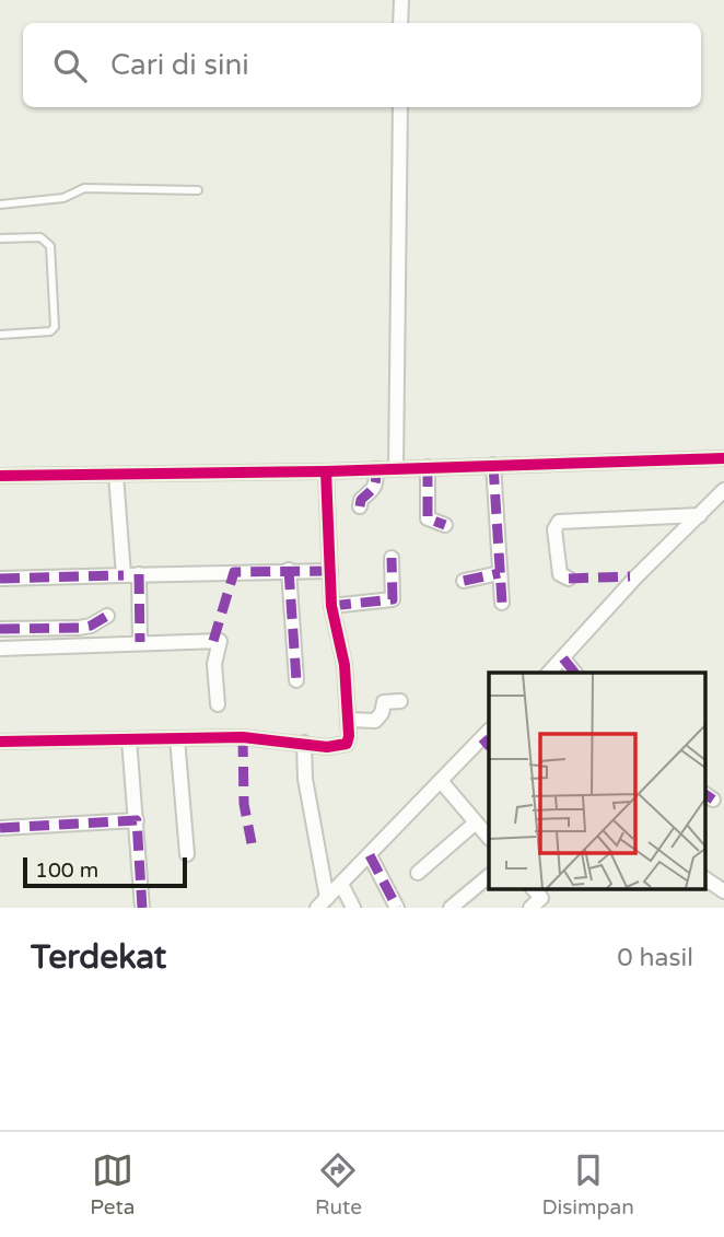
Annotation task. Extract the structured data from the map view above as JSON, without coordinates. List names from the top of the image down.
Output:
{
  "scale_bar": "100 m",
  "page": {
    "search": "Cari di sini",
    "scale": "100 m",
    "heading": ["Terdekat", "0 hasil"],
    "nav": ["Peta", "Rute", "Disimpan"]
  }
}
